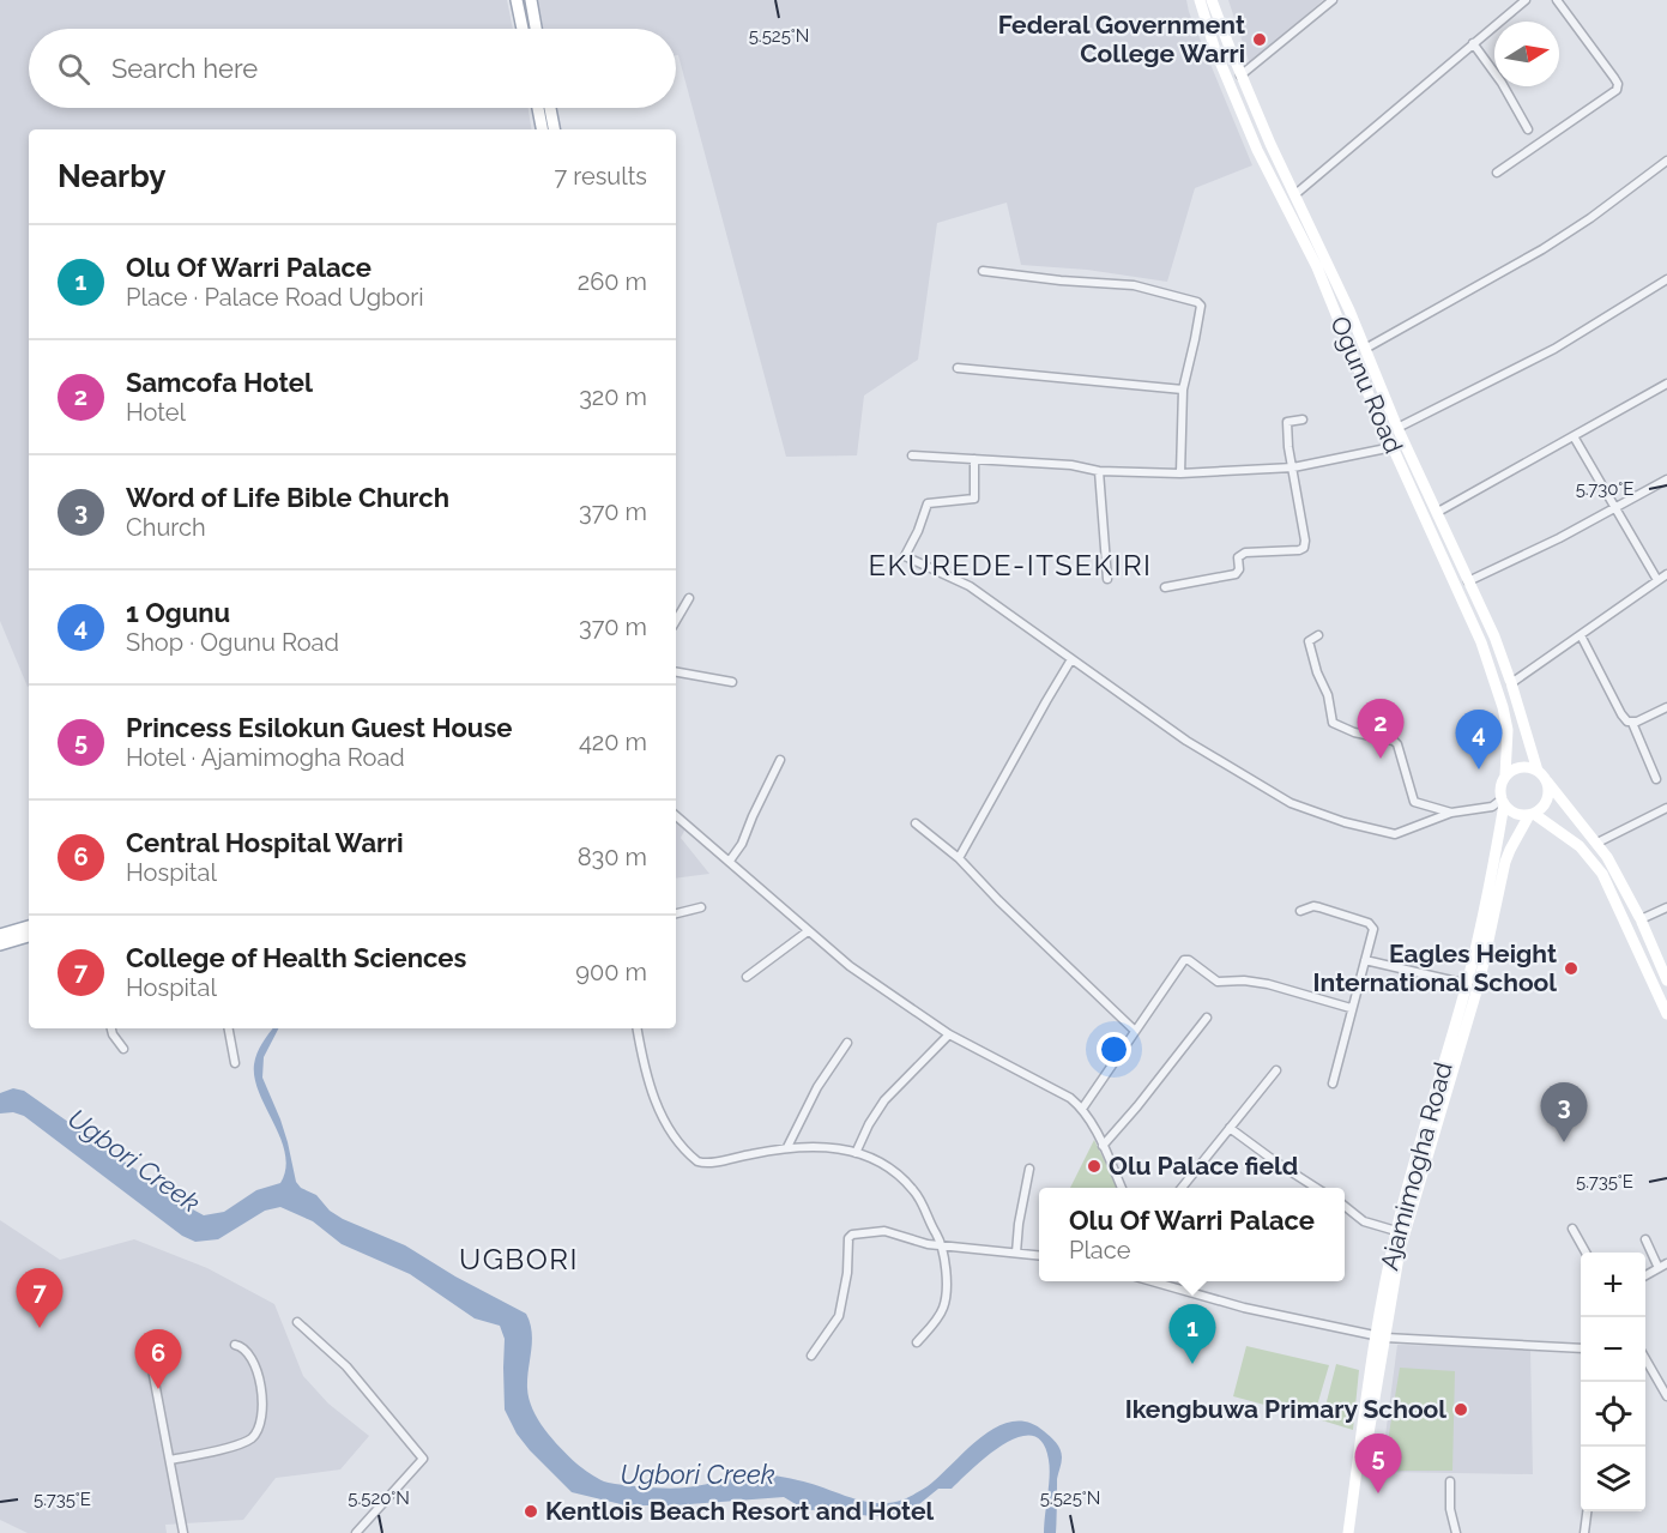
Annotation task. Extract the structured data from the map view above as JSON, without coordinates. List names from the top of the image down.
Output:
{
  "streets": {
    "main road": ["Ogunu Road", "Ajamimogha Road"]
  },
  "crossings": [
    ["Ogunu Road", "Ajamimogha Road"]
  ],
  "districts": ["EKUREDE-ITSEKIRI", "UGBORI"],
  "water": ["Ugbori Creek"],
  "places": [
    "Federal Government College Warri",
    "Eagles Height International School",
    "Olu Palace field",
    "Ikengbuwa Primary School",
    "Kentlois Beach Resort and Hotel"
  ],
  "north": "right",
  "page": {
    "search": "Search here",
    "heading": ["Nearby", "7 results"],
    "list": [
      {
        "mark": "1",
        "name": "Olu Of Warri Palace",
        "note": "Place · Palace Road Ugbori",
        "value": "260 m"
      },
      {
        "mark": "2",
        "name": "Samcofa Hotel",
        "note": "Hotel",
        "value": "320 m"
      },
      {
        "mark": "3",
        "name": "Word of Life Bible Church",
        "note": "Church",
        "value": "370 m"
      },
      {
        "mark": "4",
        "name": "1 Ogunu",
        "note": "Shop · Ogunu Road",
        "value": "370 m"
      },
      {
        "mark": "5",
        "name": "Princess Esilokun Guest House",
        "note": "Hotel · Ajamimogha Road",
        "value": "420 m"
      },
      {
        "mark": "6",
        "name": "Central Hospital Warri",
        "note": "Hospital",
        "value": "830 m"
      },
      {
        "mark": "7",
        "name": "College of Health Sciences",
        "note": "Hospital",
        "value": "900 m"
      }
    ],
    "pins": [
      "2",
      "4",
      "3",
      "7",
      "1",
      "6",
      "5"
    ],
    "popup": ["Olu Of Warri Palace", "Place"],
    "map_buttons": ["+", "−"]
  },
  "coordinates": [
    "5.525°N",
    "5.730°E",
    "5.735°E",
    "5.520°N"
  ]
}
